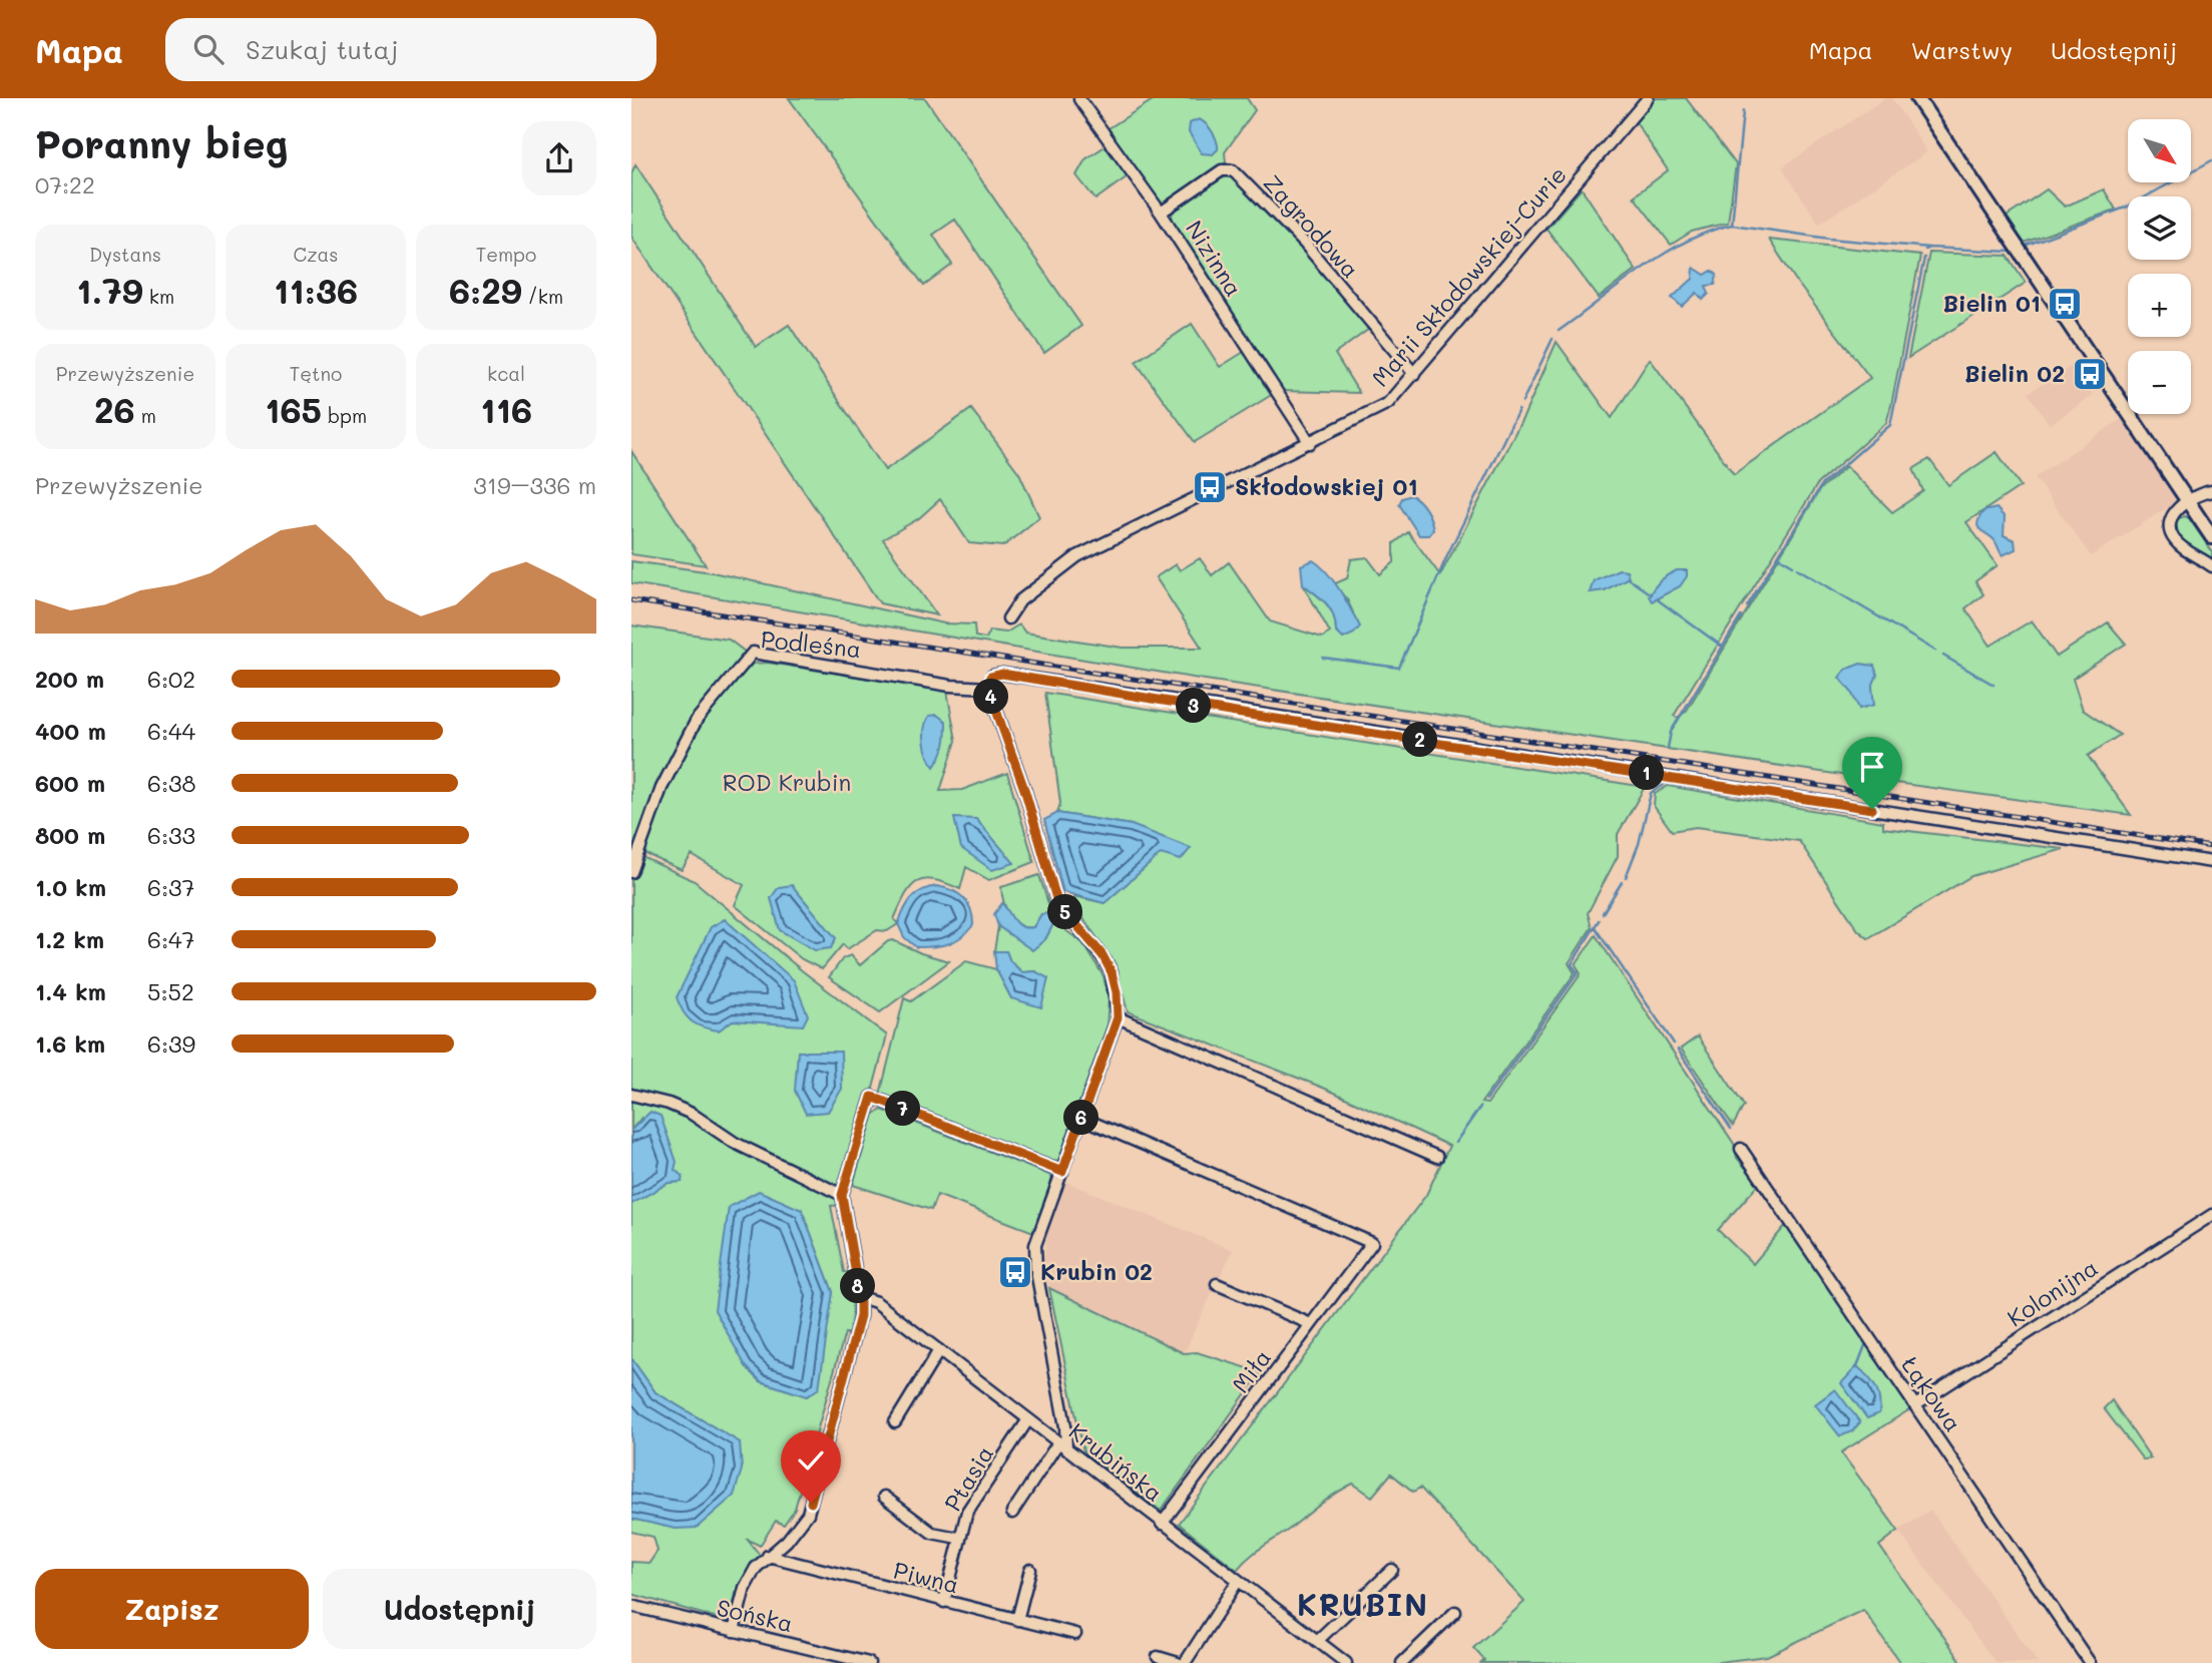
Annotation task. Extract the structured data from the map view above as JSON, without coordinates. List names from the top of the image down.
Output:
{
  "streets": {
    "street": [
      "Zagrodowa",
      "Nizinna",
      "Marii Skłodowskiej-Curie",
      "Podleśna",
      "Kolonijna",
      "Miła",
      "Łąkowa",
      "Krubińska",
      "Ptasia",
      "Piwna",
      "Sońska"
    ]
  },
  "crossings": [
    ["Zagrodowa", "Nizinna"],
    ["Zagrodowa", "Marii Skłodowskiej-Curie"],
    ["Nizinna", "Marii Skłodowskiej-Curie"],
    ["Kolonijna", "Łąkowa"],
    ["Miła", "Krubińska"],
    ["Krubińska", "Ptasia"],
    ["Ptasia", "Piwna"]
  ],
  "districts": ["KRUBIN"],
  "parks": ["ROD Krubin"],
  "places": {
    "bus stop": [
      "Bielin 01",
      "Bielin 02",
      "Skłodowskiej 01",
      "Krubin 02"
    ]
  },
  "north": "bottom right",
  "page": {
    "header": "Mapa",
    "search": "Szukaj tutaj",
    "nav": ["Mapa", "Warstwy", "Udostępnij"],
    "heading": ["Poranny bieg", "07:22"],
    "map_buttons": ["+", "−"],
    "stats": [
      ["Dystans", "1.79 km"],
      ["Czas", "11:36"],
      ["Tempo", "6:29 /km"],
      ["Przewyższenie", "26 m"],
      ["Tętno", "165 bpm"],
      ["kcal", "116"]
    ],
    "chart": ["Przewyższenie", "319–336 m"],
    "list": [
      {
        "name": "200 m",
        "note": "6:02"
      },
      {
        "name": "400 m",
        "note": "6:44"
      },
      {
        "name": "600 m",
        "note": "6:38"
      },
      {
        "name": "800 m",
        "note": "6:33"
      },
      {
        "name": "1.0 km",
        "note": "6:37"
      },
      {
        "name": "1.2 km",
        "note": "6:47"
      },
      {
        "name": "1.4 km",
        "note": "5:52"
      },
      {
        "name": "1.6 km",
        "note": "6:39"
      }
    ],
    "pins": [
      "4",
      "3",
      "2",
      "1",
      "5",
      "7",
      "6",
      "8"
    ],
    "buttons": ["Zapisz", "Udostępnij"]
  }
}
